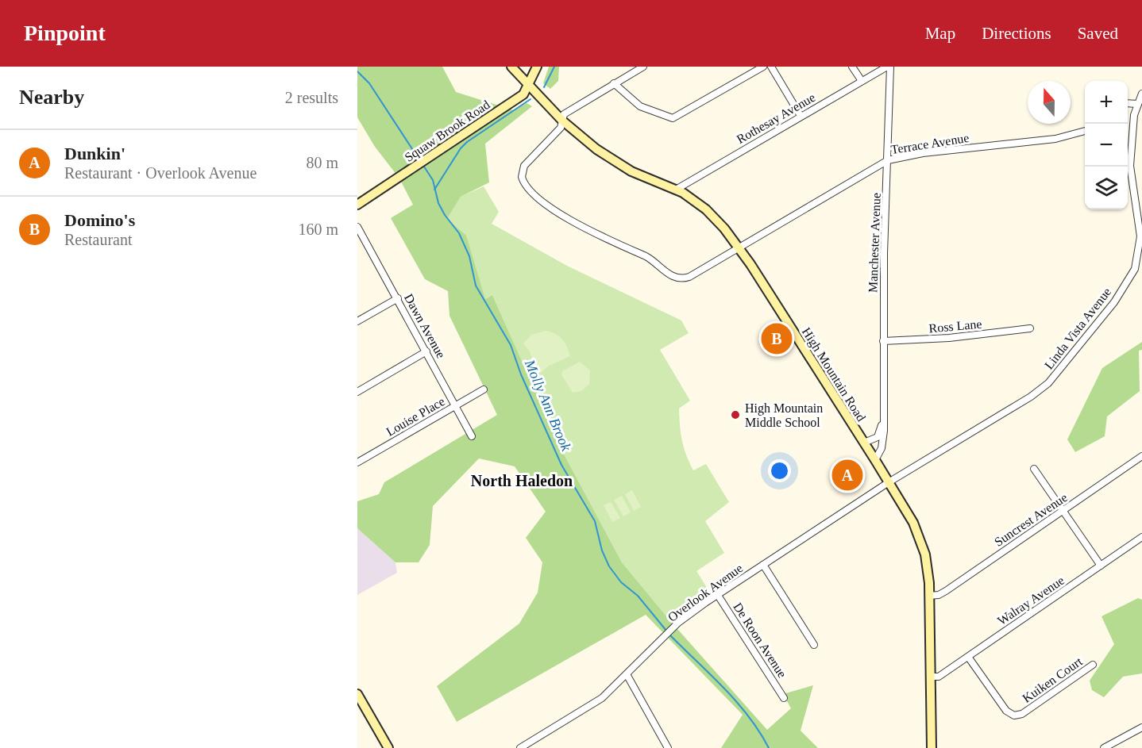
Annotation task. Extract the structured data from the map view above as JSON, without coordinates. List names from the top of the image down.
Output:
{
  "streets": {
    "street": [
      "Rothesay Avenue",
      "Squaw Brook Road",
      "Terrace Avenue",
      "Manchester Avenue",
      "Dawn Avenue",
      "Ross Lane",
      "Linda Vista Avenue",
      "High Mountain Road",
      "Louise Place",
      "Suncrest Avenue",
      "Overlook Avenue",
      "Walray Avenue",
      "De Roon Avenue",
      "Kuiken Court"
    ]
  },
  "crossings": [
    ["Rothesay Avenue", "Manchester Avenue"],
    ["Rothesay Avenue", "High Mountain Road"],
    ["Squaw Brook Road", "High Mountain Road"],
    ["Terrace Avenue", "Manchester Avenue"],
    ["Terrace Avenue", "High Mountain Road"],
    ["Manchester Avenue", "Ross Lane"],
    ["Manchester Avenue", "High Mountain Road"],
    ["Dawn Avenue", "Louise Place"],
    ["Linda Vista Avenue", "High Mountain Road"],
    ["Linda Vista Avenue", "Overlook Avenue"],
    ["High Mountain Road", "Suncrest Avenue"],
    ["High Mountain Road", "Overlook Avenue"],
    ["High Mountain Road", "Walray Avenue"],
    ["Overlook Avenue", "De Roon Avenue"],
    ["Walray Avenue", "Kuiken Court"]
  ],
  "districts": ["North Haledon"],
  "water": ["Molly Ann Brook"],
  "places": ["High Mountain Middle School"],
  "north": "top",
  "page": {
    "header": "Pinpoint",
    "nav": ["Map", "Directions", "Saved"],
    "heading": ["Nearby", "2 results"],
    "map_buttons": ["+", "−"],
    "list": [
      {
        "mark": "A",
        "name": "Dunkin'",
        "note": "Restaurant · Overlook Avenue",
        "value": "80 m"
      },
      {
        "mark": "B",
        "name": "Domino's",
        "note": "Restaurant",
        "value": "160 m"
      }
    ],
    "pins": ["B", "A"]
  }
}
